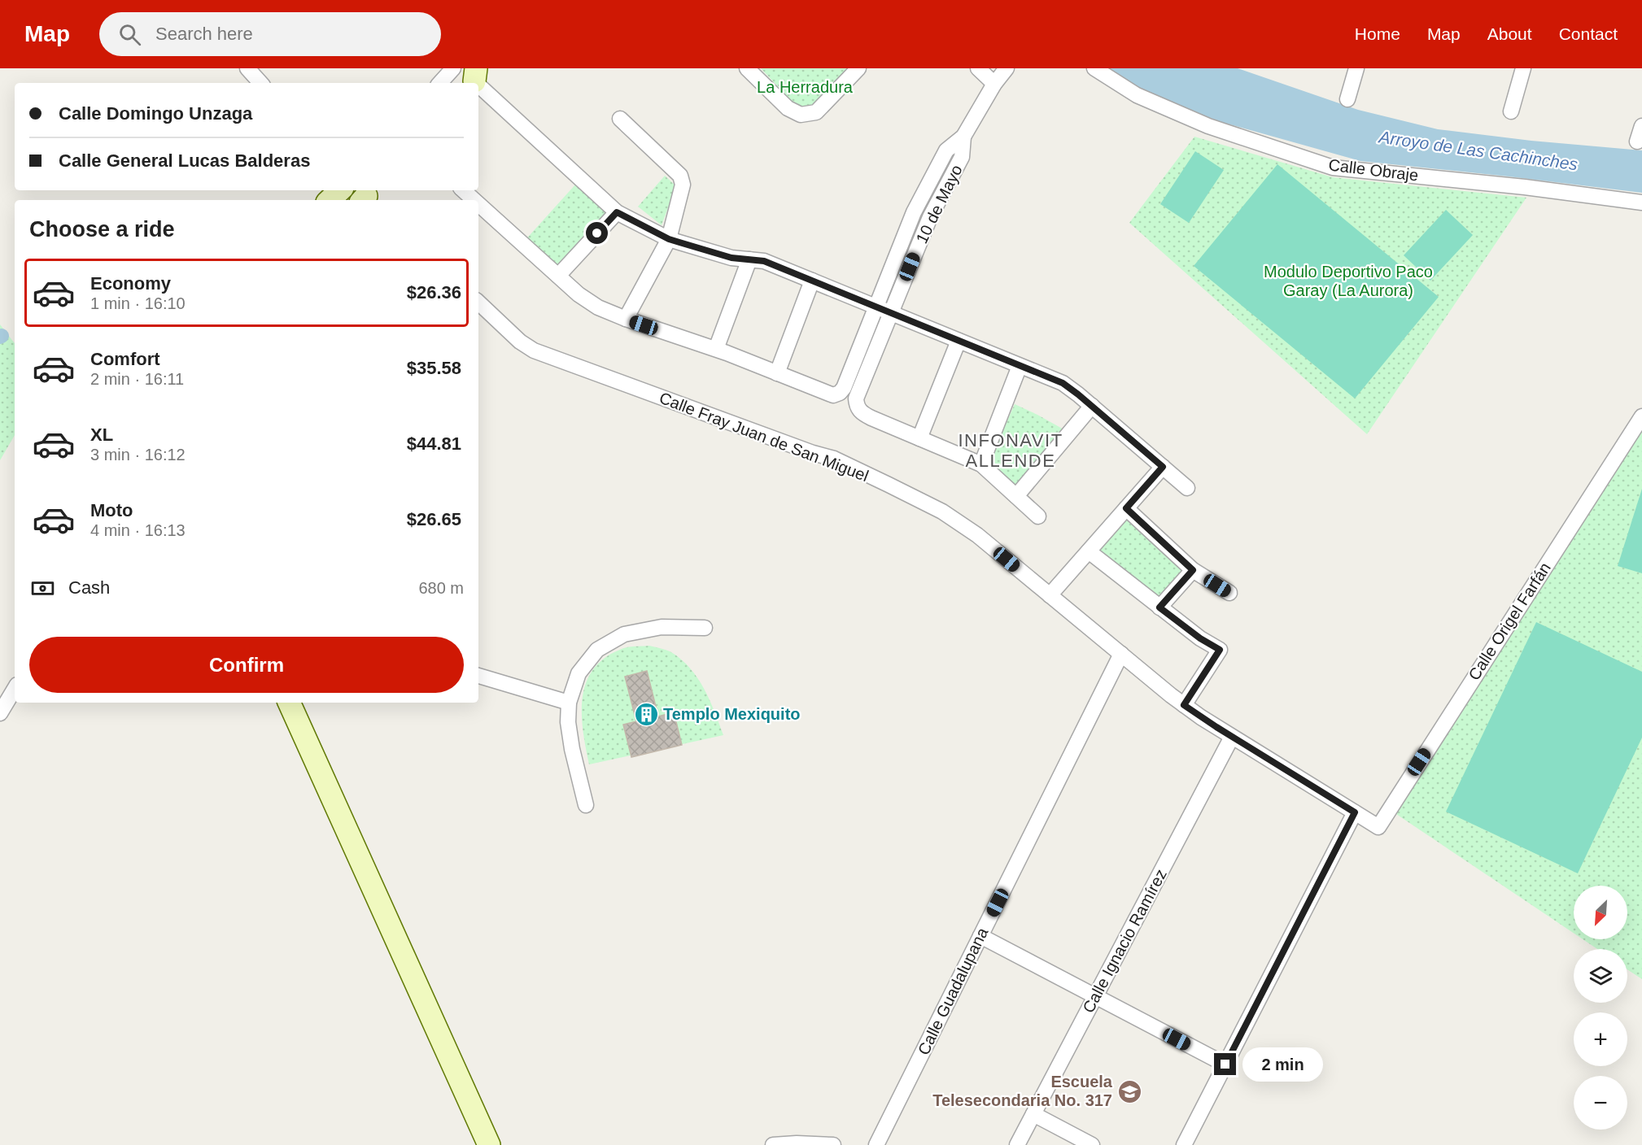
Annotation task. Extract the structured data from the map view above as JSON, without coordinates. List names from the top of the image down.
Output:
{
  "streets": {
    "street": [
      "Calle Obraje",
      "10 de Mayo",
      "Calle Fray Juan de San Miguel",
      "Calle Origel Farfán",
      "Calle Ignacio Ramírez",
      "Calle Guadalupana"
    ]
  },
  "crossings": [
    ["Calle Fray Juan de San Miguel", "Calle Origel Farfán"],
    ["Calle Fray Juan de San Miguel", "Calle Ignacio Ramírez"],
    ["Calle Fray Juan de San Miguel", "Calle Guadalupana"]
  ],
  "districts": ["INFONAVIT ALLENDE"],
  "water": ["Arroyo de Las Cachinches"],
  "parks": ["La Herradura", "Modulo Deportivo Paco Garay (La Aurora)"],
  "places": {
    "building": ["Templo Mexiquito"],
    "school or university": ["Escuela Telesecondaria No. 317"]
  },
  "north": "bottom left",
  "page": {
    "header": "Map",
    "search": "Search here",
    "nav": [
      "Home",
      "Map",
      "About",
      "Contact"
    ],
    "banner": ["Calle Domingo Unzaga", "Calle General Lucas Balderas"],
    "heading": "Choose a ride",
    "list": [
      {
        "name": "Economy",
        "note": "1 min · 16:10",
        "value": "$26.36"
      },
      {
        "name": "Comfort",
        "note": "2 min · 16:11",
        "value": "$35.58"
      },
      {
        "name": "XL",
        "note": "3 min · 16:12",
        "value": "$44.81"
      },
      {
        "name": "Moto",
        "note": "4 min · 16:13",
        "value": "$26.65"
      }
    ],
    "pay": ["Cash", "680 m"],
    "buttons": "Confirm",
    "map_buttons": ["+", "−"],
    "bubble": "2 min"
  }
}
